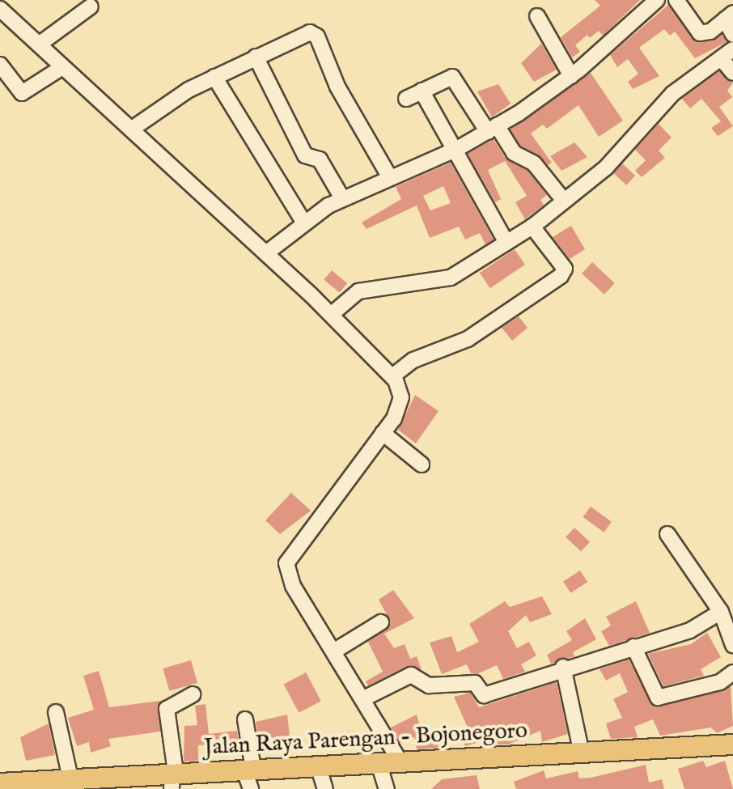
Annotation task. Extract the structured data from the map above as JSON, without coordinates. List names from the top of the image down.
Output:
{
  "streets": {
    "main road": ["Jalan Raya Parengan - Bojonegoro"]
  }
}
